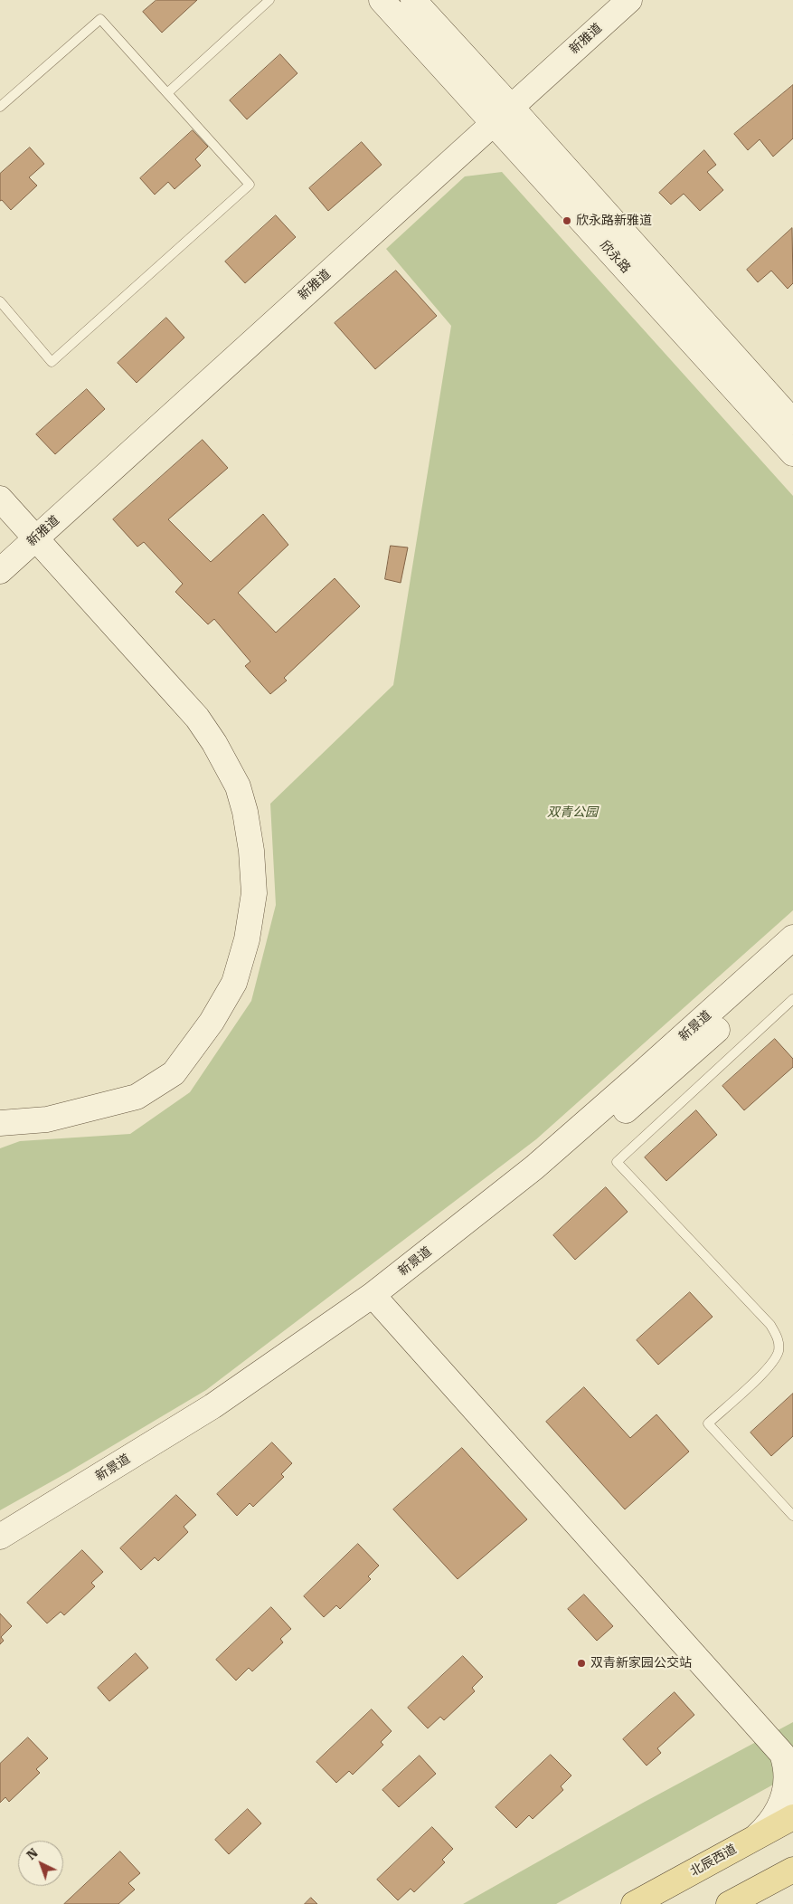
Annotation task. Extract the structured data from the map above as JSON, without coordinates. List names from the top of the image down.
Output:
{
  "streets": {
    "main road": ["北辰西道"],
    "street": ["新雅道", "欣永路", "新景道"]
  },
  "crossings": [
    ["新雅道", "欣永路"]
  ],
  "parks": ["双青公园"],
  "places": ["欣永路新雅道", "双青新家园公交站"],
  "north": "top left"
}
